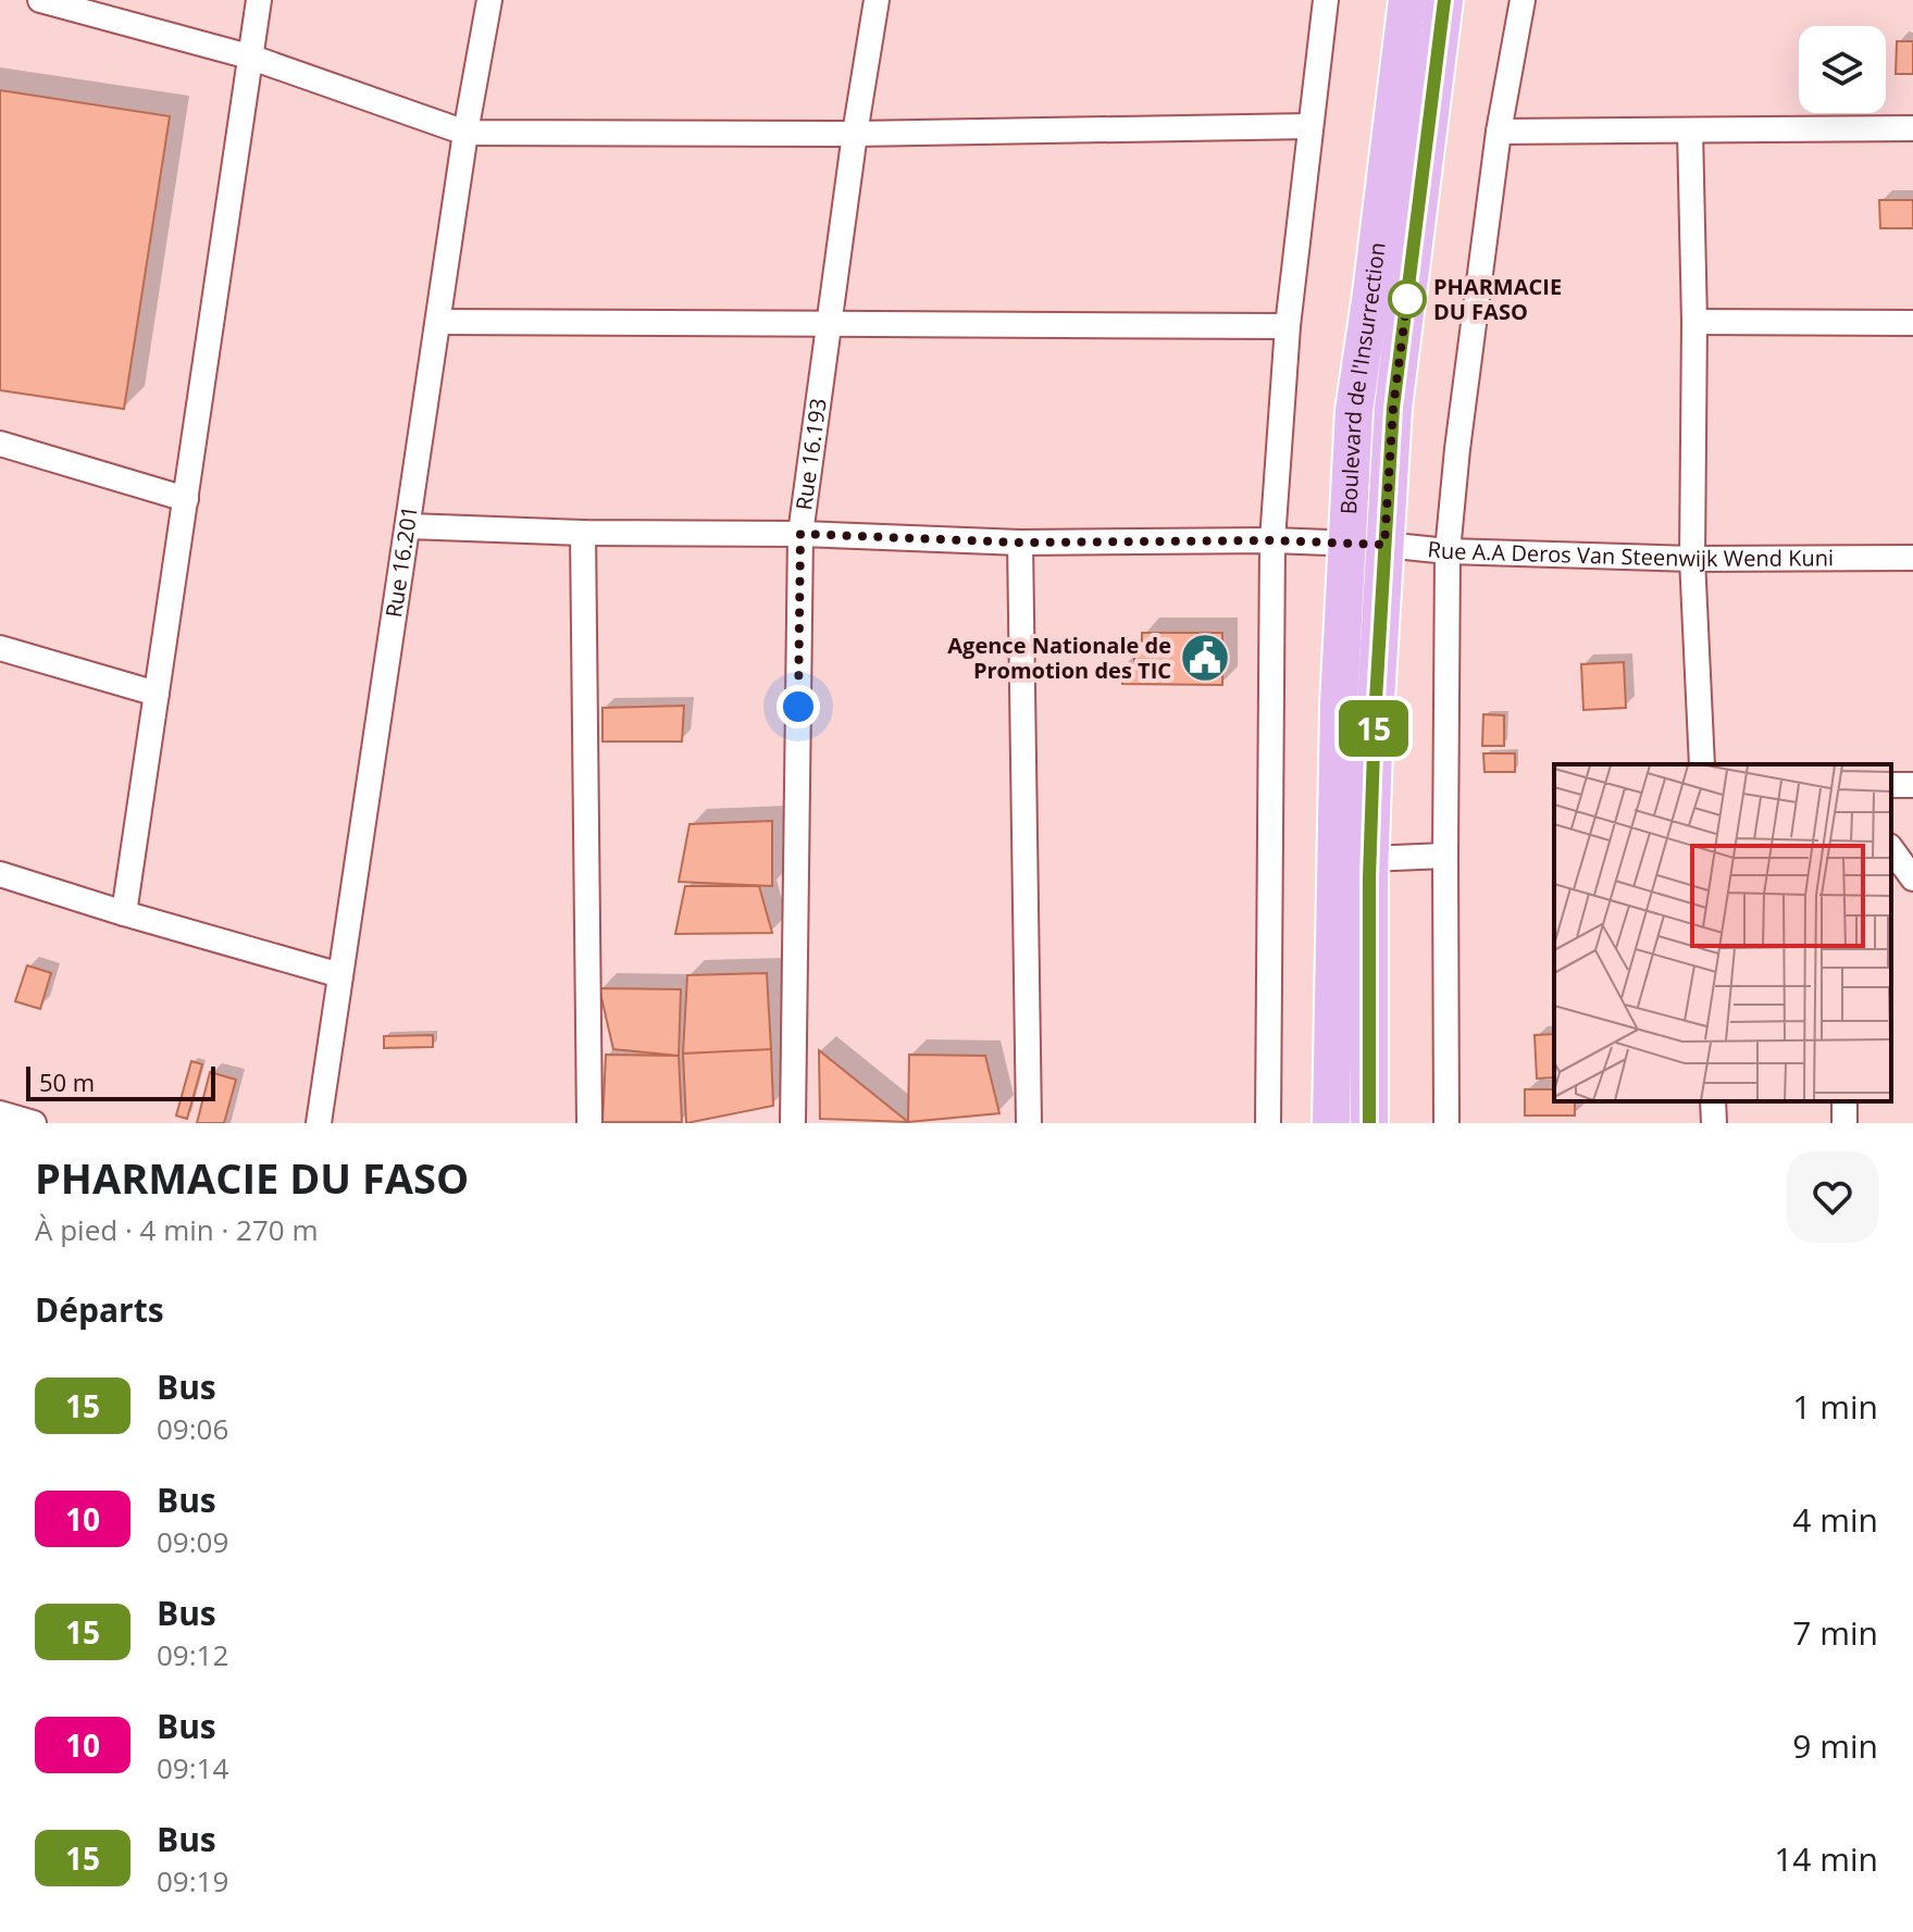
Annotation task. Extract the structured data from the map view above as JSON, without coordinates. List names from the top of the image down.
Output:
{
  "streets": {
    "main road": ["Boulevard de l'Insurrection"],
    "street": ["Rue 16.193", "Rue A.A Deros Van Steenwijk Wend Kuni", "Rue 16.201"]
  },
  "crossings": [
    ["Boulevard de l'Insurrection", "Rue A.A Deros Van Steenwijk Wend Kuni"],
    ["Rue 16.193", "Rue A.A Deros Van Steenwijk Wend Kuni"],
    ["Rue A.A Deros Van Steenwijk Wend Kuni", "Rue 16.201"]
  ],
  "places": {
    "other": ["PHARMACIE DU FASO"],
    "public building": ["Agence Nationale de Promotion des TIC"]
  },
  "lines": ["bus line 15"],
  "scale_bar": "50 m",
  "page": {
    "on_map": "15",
    "scale": "50 m",
    "heading": [
      ["PHARMACIE DU FASO", "À pied · 4 min · 270 m"],
      "Départs"
    ],
    "list": [
      {
        "mark": "15",
        "name": "Bus",
        "note": "09:06",
        "value": "1 min"
      },
      {
        "mark": "10",
        "name": "Bus",
        "note": "09:09",
        "value": "4 min"
      },
      {
        "mark": "15",
        "name": "Bus",
        "note": "09:12",
        "value": "7 min"
      },
      {
        "mark": "10",
        "name": "Bus",
        "note": "09:14",
        "value": "9 min"
      },
      {
        "mark": "15",
        "name": "Bus",
        "note": "09:19",
        "value": "14 min"
      }
    ]
  }
}
